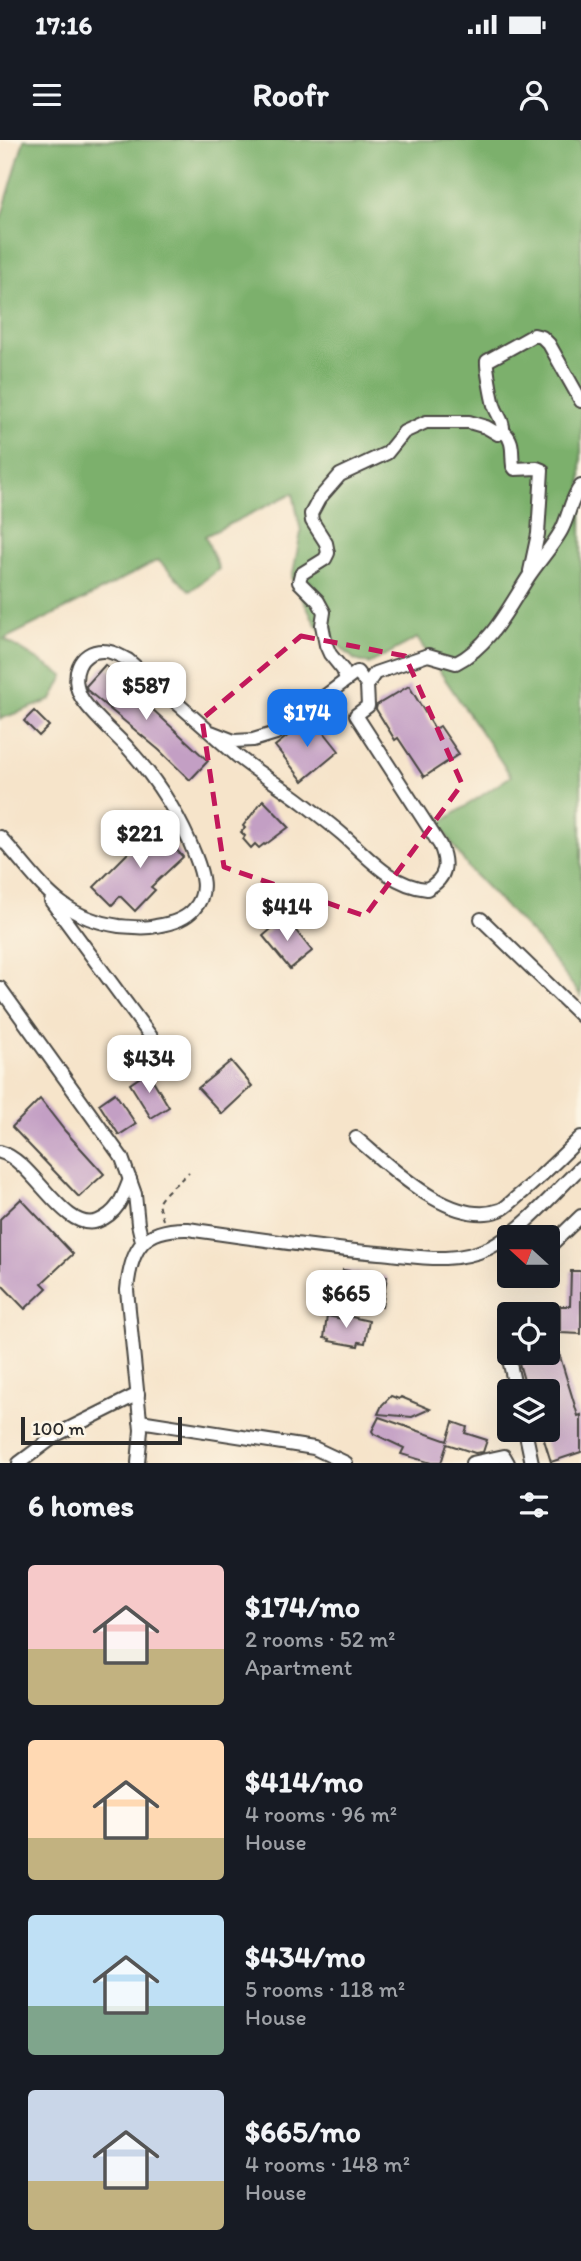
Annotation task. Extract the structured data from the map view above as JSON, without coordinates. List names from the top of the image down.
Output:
{
  "scale_bar": "100 m",
  "north": "left",
  "page": {
    "status": "17:16",
    "header": "Roofr",
    "price": [
      "$587",
      "$174",
      "$221",
      "$414",
      "$434",
      "$665"
    ],
    "scale": "100 m",
    "heading": "6 homes",
    "list": [
      {
        "name": "$174/mo",
        "note": "2 rooms · 52 m² · Apartment"
      },
      {
        "name": "$414/mo",
        "note": "4 rooms · 96 m² · House"
      },
      {
        "name": "$434/mo",
        "note": "5 rooms · 118 m² · House"
      },
      {
        "name": "$665/mo",
        "note": "4 rooms · 148 m² · House"
      }
    ]
  }
}
